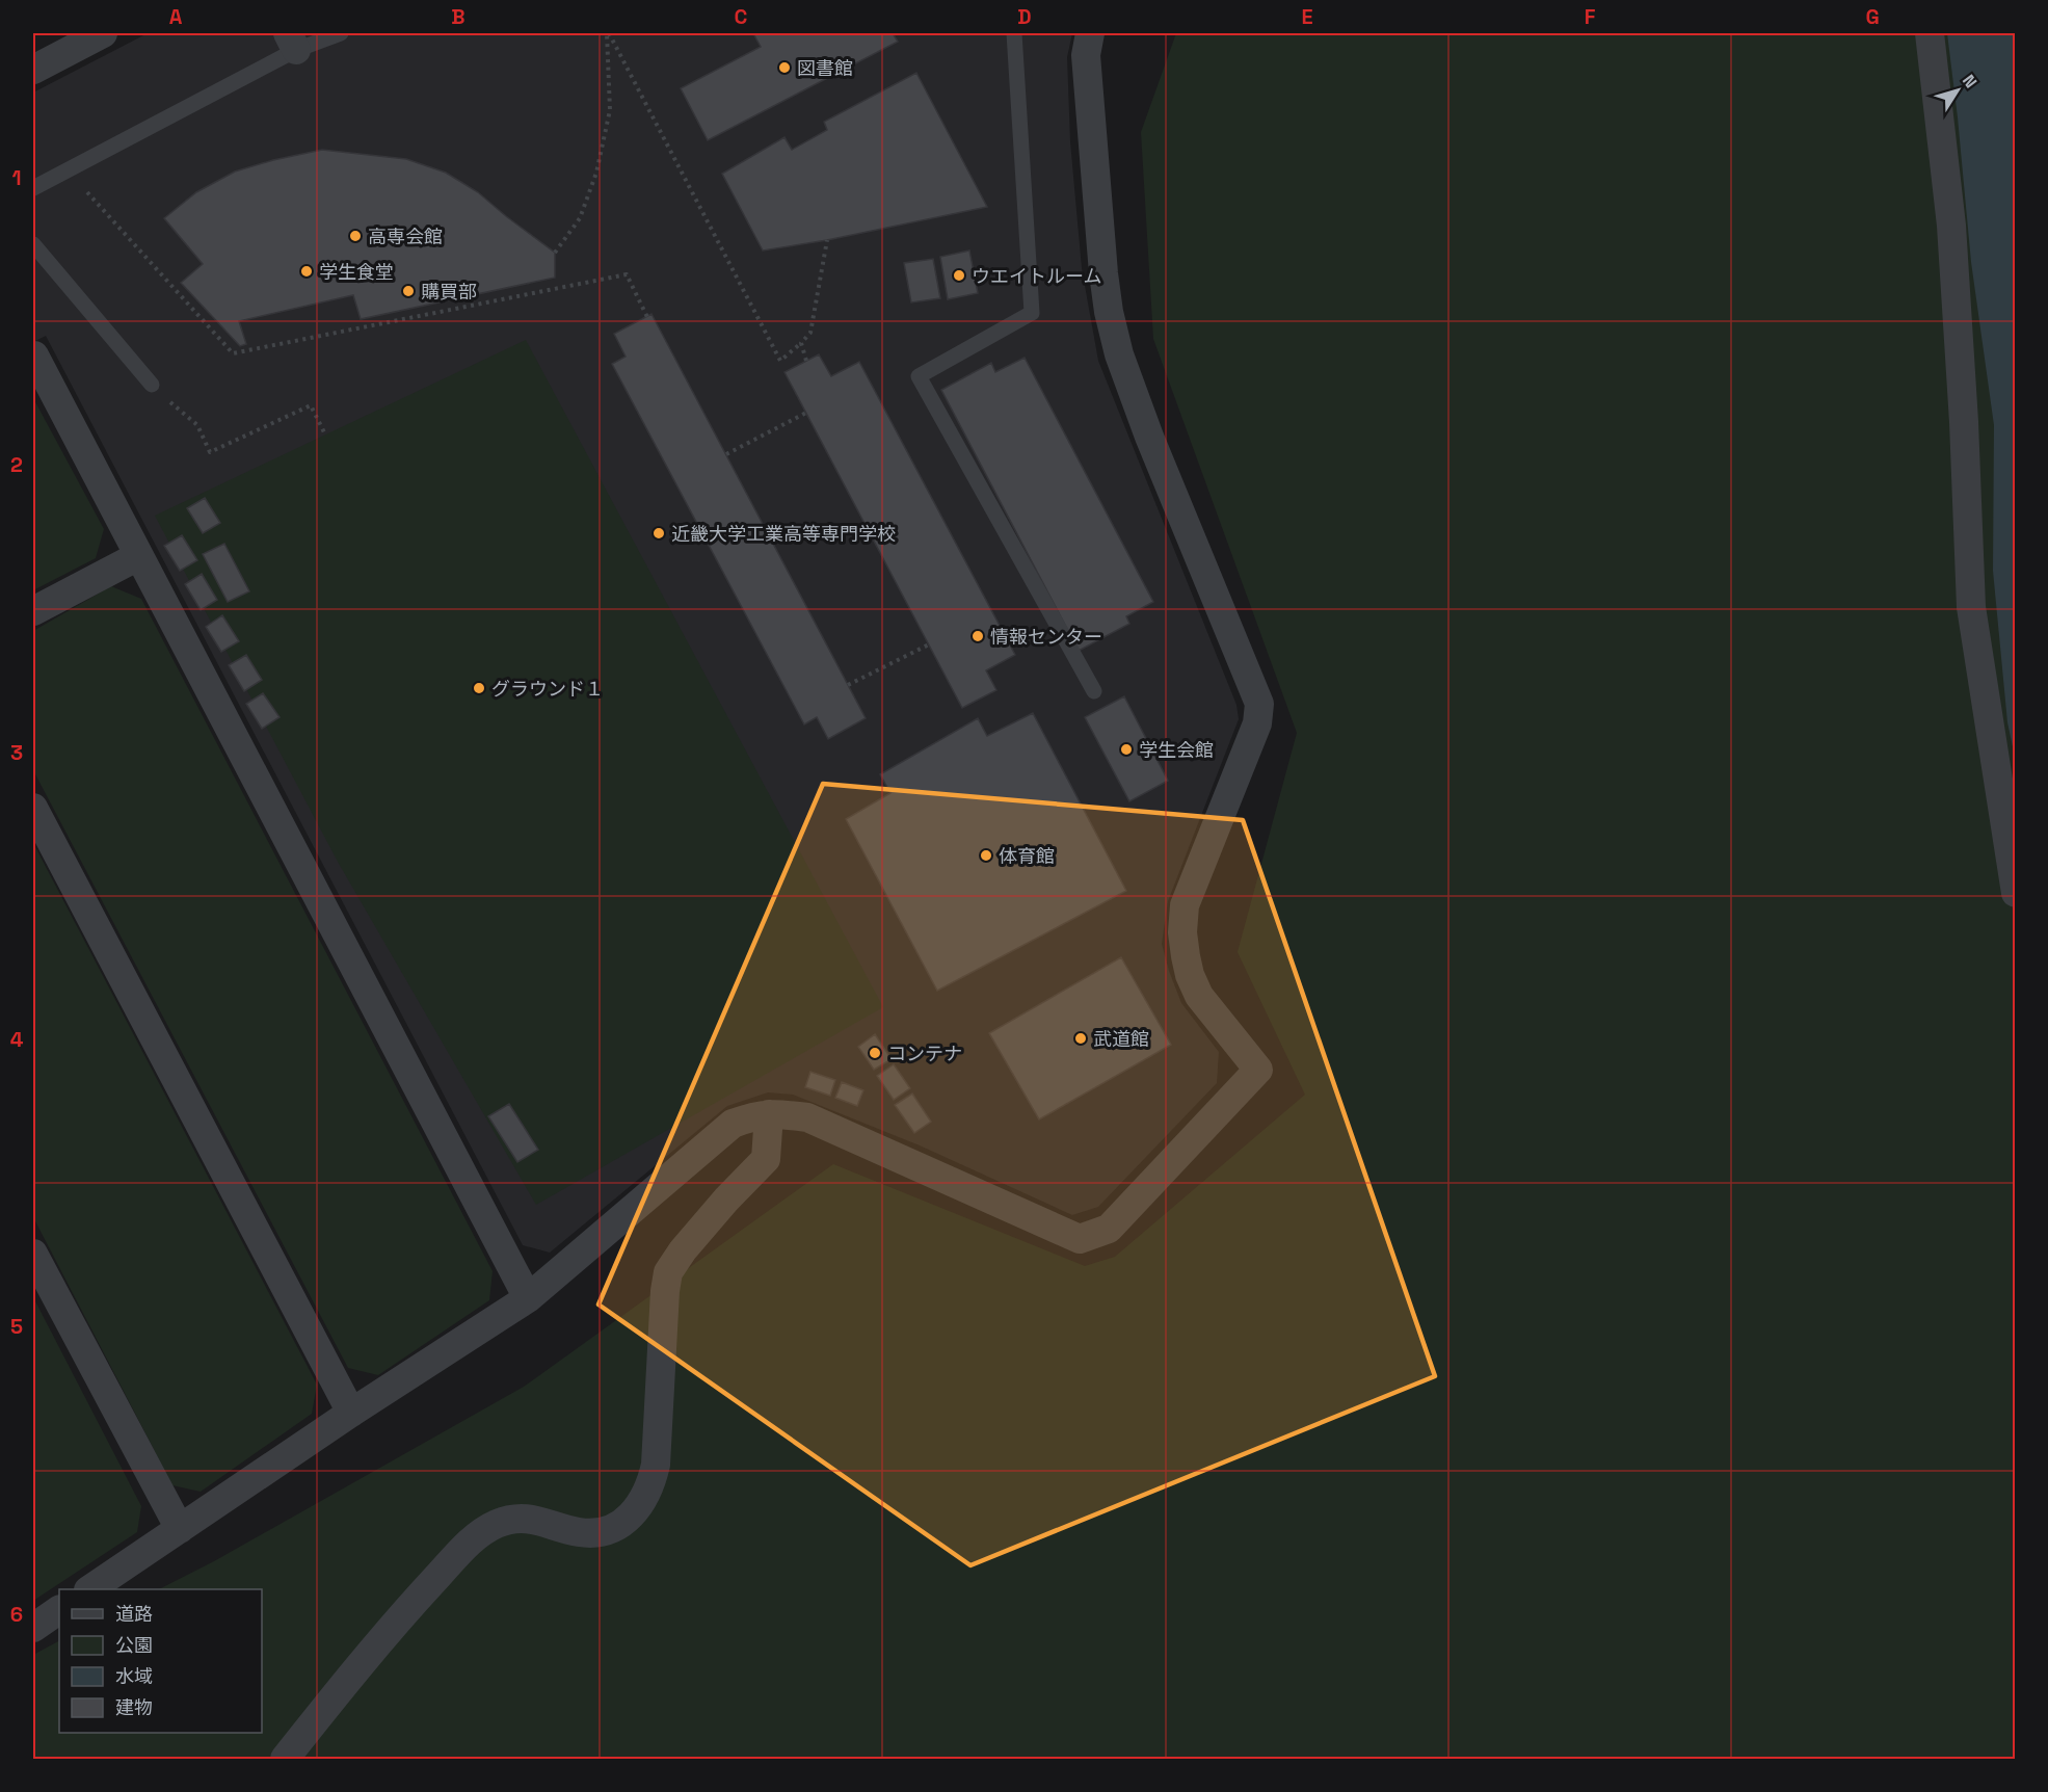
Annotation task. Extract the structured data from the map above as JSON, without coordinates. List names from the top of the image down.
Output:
{
  "places": [
    "図書館",
    "高専会館",
    "学生食堂",
    "ウエイトルーム",
    "購買部",
    "近畿大学工業高等専門学校",
    "情報センター",
    "グラウンド１",
    "学生会館",
    "体育館",
    "武道館",
    "コンテナ"
  ],
  "legend": [
    "道路",
    "公園",
    "水域",
    "建物"
  ],
  "north": "top right",
  "grid": {
    "columns": [
      "A",
      "B",
      "C",
      "D",
      "E",
      "F",
      "G"
    ],
    "rows": [
      "1",
      "2",
      "3",
      "4",
      "5",
      "6"
    ]
  }
}
